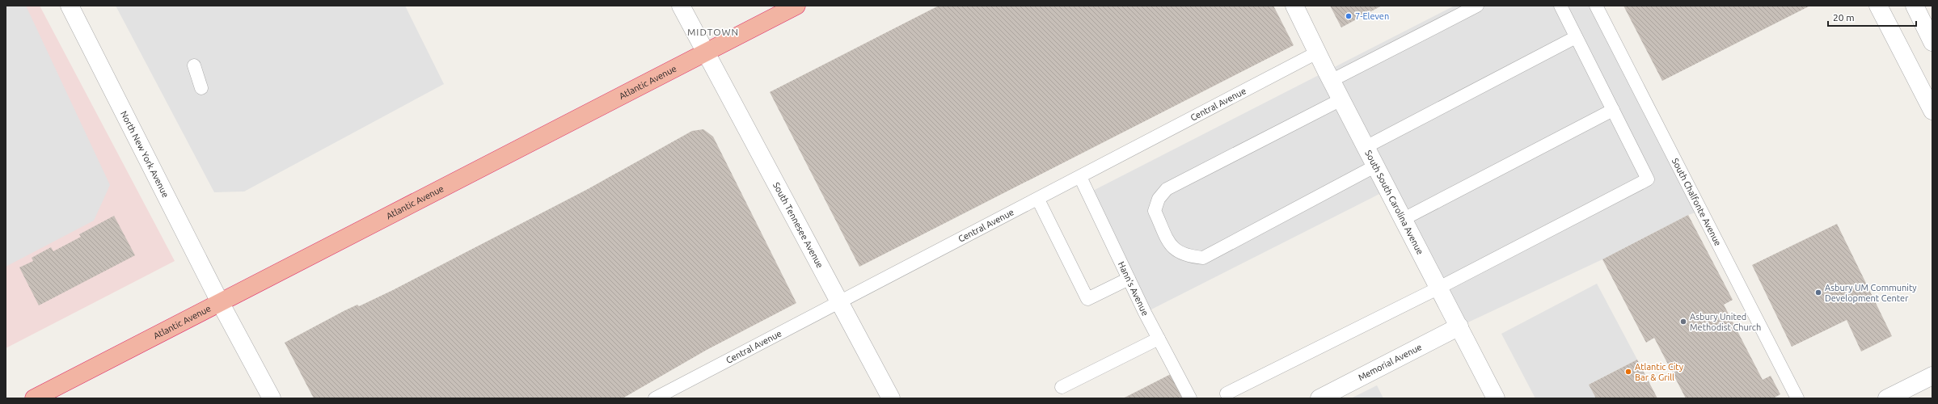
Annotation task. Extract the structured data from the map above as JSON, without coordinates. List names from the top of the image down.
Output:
{
  "streets": {
    "highway": ["Atlantic Avenue"],
    "street": [
      "North New York Avenue",
      "South South Carolina Avenue",
      "South Tennesee Avenue",
      "Memorial Avenue"
    ],
    "lane": ["Central Avenue", "South Chalfonte Avenue", "Hann's Avenue"]
  },
  "crossings": [
    ["Atlantic Avenue", "North New York Avenue"],
    ["Atlantic Avenue", "South Tennesee Avenue"],
    ["Central Avenue", "South South Carolina Avenue"],
    ["Central Avenue", "South Tennesee Avenue"],
    ["Central Avenue", "Hann's Avenue"],
    ["South South Carolina Avenue", "Memorial Avenue"]
  ],
  "districts": ["MIDTOWN"],
  "places": [
    "7-Eleven",
    "Asbury UM Community Development Center",
    "Asbury United Methodist Church",
    "Atlantic City Bar & Grill"
  ],
  "scale_bar": "20 m"
}
